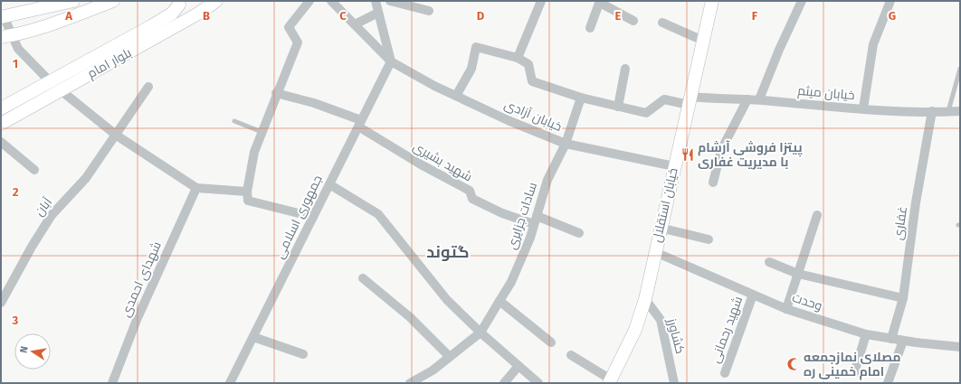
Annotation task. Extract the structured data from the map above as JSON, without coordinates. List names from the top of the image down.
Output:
{
  "streets": {
    "street": [
      "بلوار امام",
      "خیابان میثم",
      "خیابان آزادی",
      "شهید بشیری",
      "خیابان استقلال",
      "آبان",
      "سادات جزایری",
      "جمهوری اسلامی",
      "غفاری",
      "شهدای احمدی",
      "وحدت",
      "شهید رحمانی",
      "کشاورز"
    ]
  },
  "crossings": [
    ["خیابان میثم", "خیابان استقلال"],
    ["خیابان میثم", "سادات جزایری"],
    ["خیابان میثم", "غفاری"],
    ["خیابان آزادی", "خیابان استقلال"],
    ["خیابان آزادی", "سادات جزایری"],
    ["خیابان آزادی", "جمهوری اسلامی"],
    ["شهید بشیری", "سادات جزایری"],
    ["شهید بشیری", "جمهوری اسلامی"],
    ["خیابان استقلال", "وحدت"],
    ["خیابان استقلال", "کشاورز"],
    ["غفاری", "وحدت"],
    ["وحدت", "شهید رحمانی"]
  ],
  "districts": ["گتوند"],
  "places": {
    "restaurant": ["پیتزا فروشی آرشام با مدیریت غفاری"],
    "mosque": ["مصلای نمازجمعه امام خمینی ره"]
  },
  "north": "left",
  "grid": {
    "columns": [
      "A",
      "B",
      "C",
      "D",
      "E",
      "F",
      "G"
    ],
    "rows": ["1", "2", "3"]
  }
}
